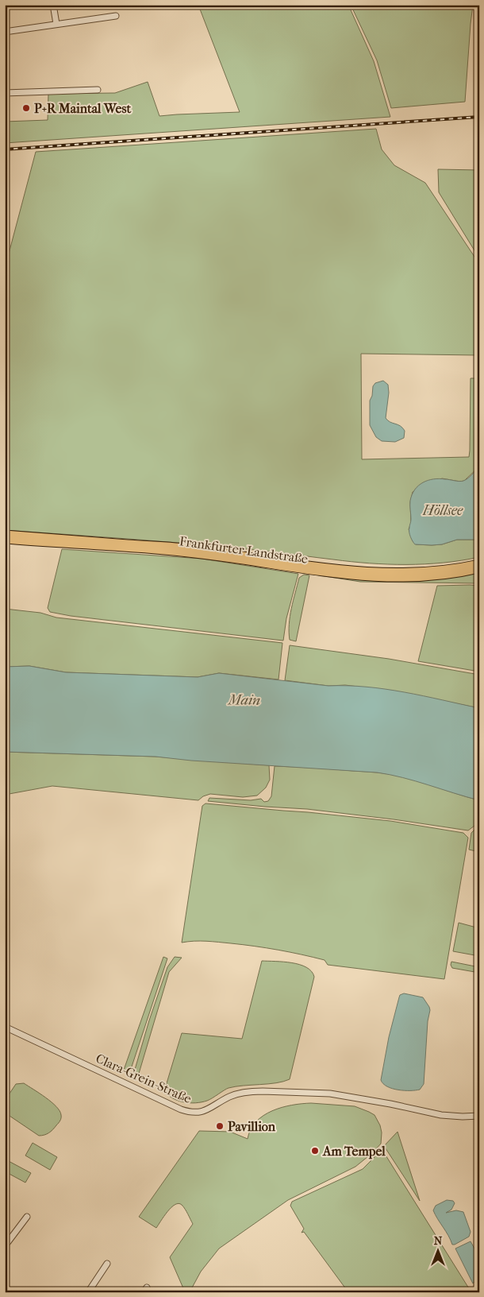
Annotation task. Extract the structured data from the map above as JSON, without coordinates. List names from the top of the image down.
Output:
{
  "streets": {
    "main road": ["Frankfurter Landstraße"],
    "street": ["Clara-Grein-Straße"]
  },
  "water": ["Höllsee", "Main"],
  "places": ["P+R Maintal West", "Pavillion", "Am Tempel"],
  "north": "top"
}
